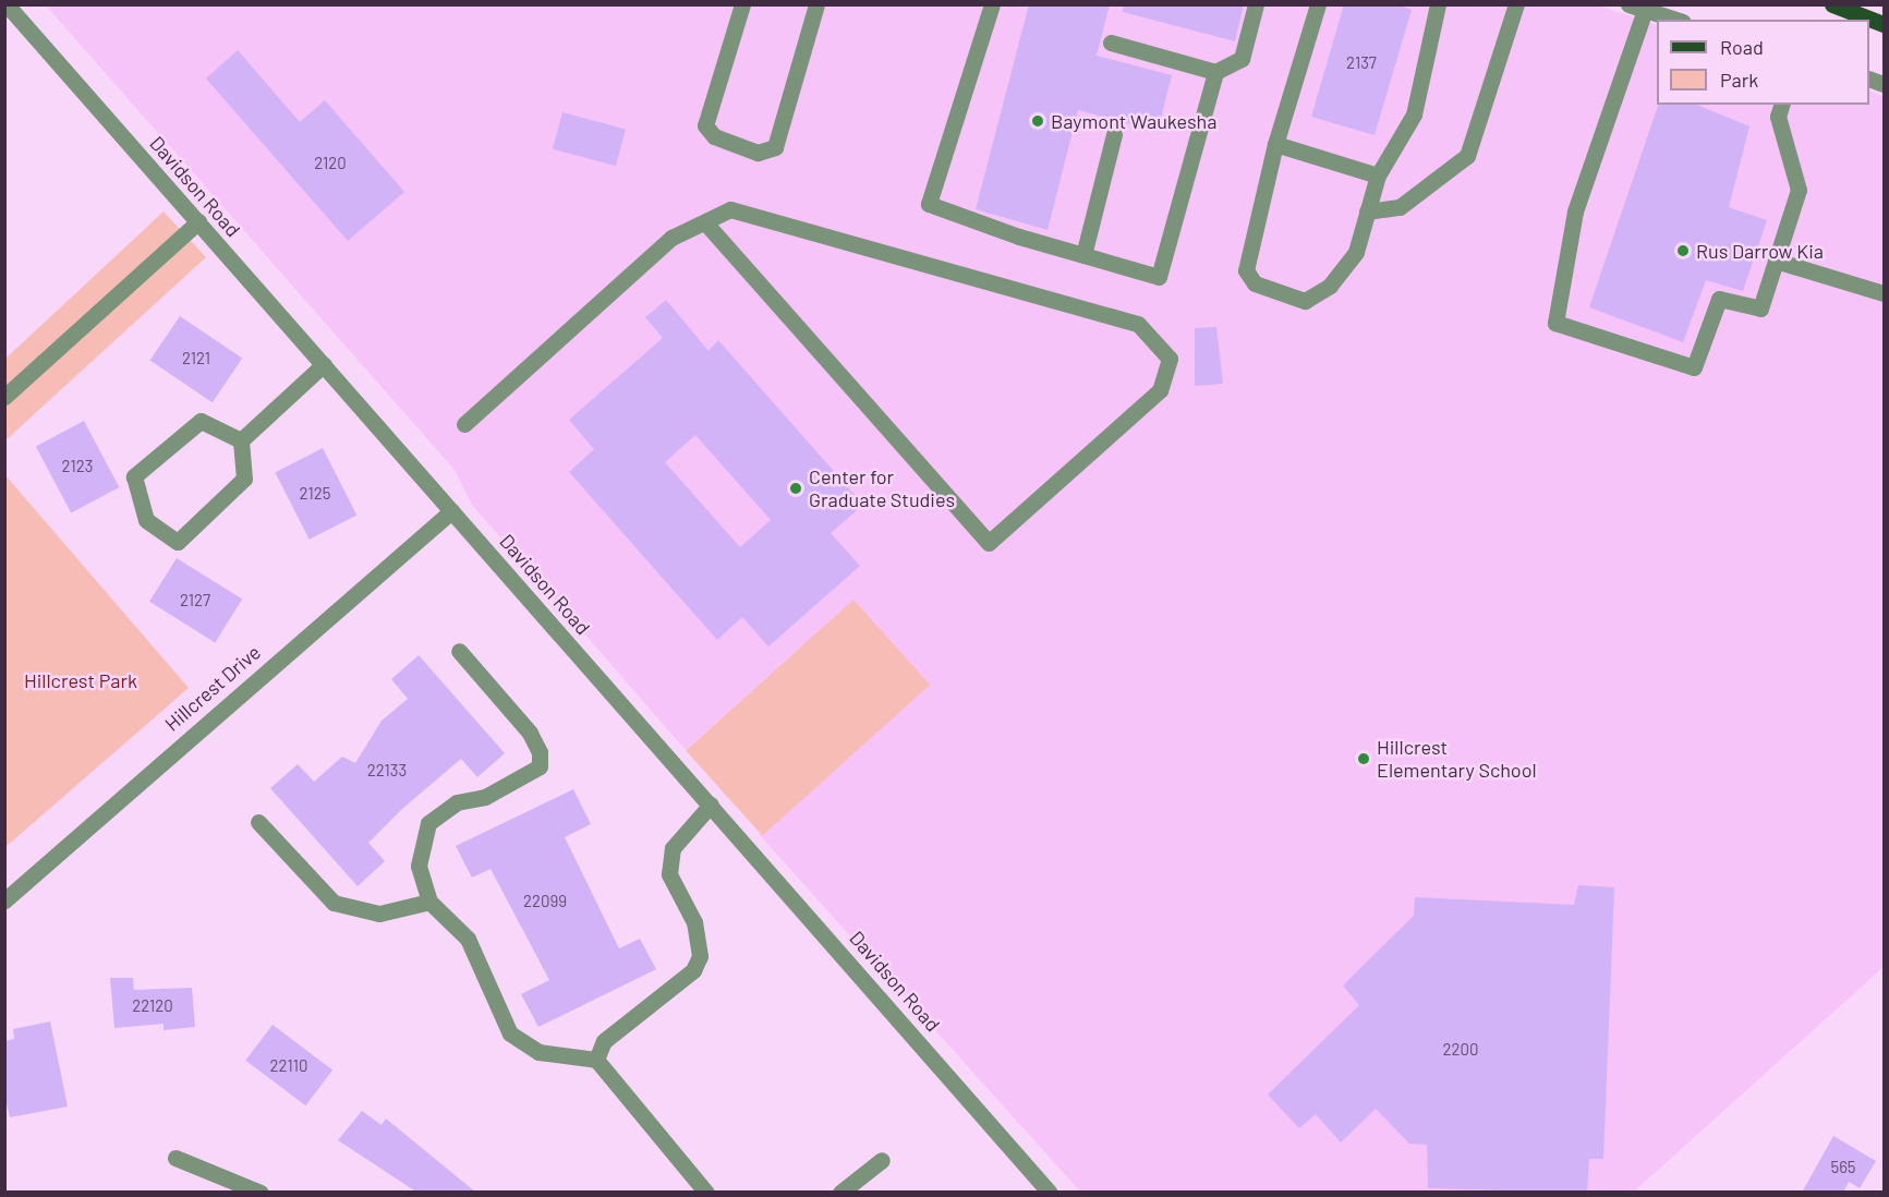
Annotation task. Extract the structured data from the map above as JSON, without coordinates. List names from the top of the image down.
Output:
{
  "streets": {
    "street": ["Davidson Road", "Hillcrest Drive"]
  },
  "crossings": [
    ["Davidson Road", "Hillcrest Drive"]
  ],
  "parks": ["Hillcrest Park"],
  "places": [
    "Baymont Waukesha",
    "Rus Darrow Kia",
    "Center for Graduate Studies",
    "Hillcrest Elementary School"
  ],
  "house_numbers": [
    "2137",
    "2120",
    "2121",
    "2123",
    "2125",
    "2127",
    "22133",
    "22099",
    "22120",
    "2200",
    "22110",
    "565"
  ],
  "legend": ["Road", "Park"]
}
